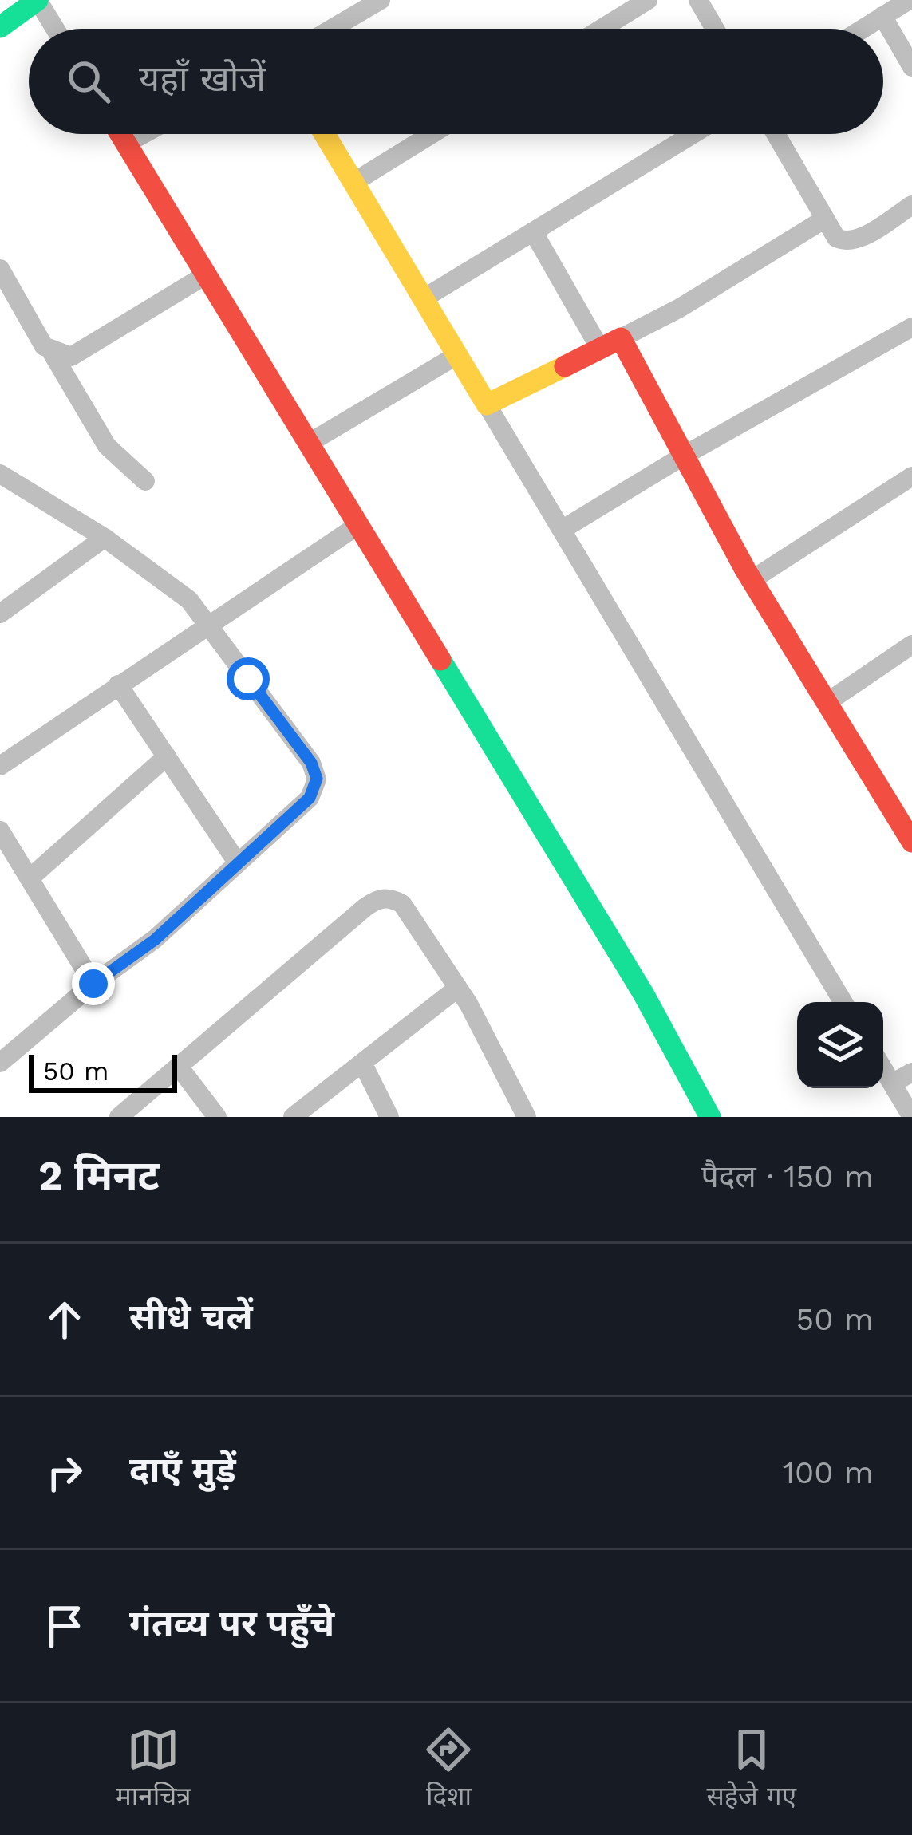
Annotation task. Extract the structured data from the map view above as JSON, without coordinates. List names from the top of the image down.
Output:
{
  "scale_bar": "50 m",
  "page": {
    "search": "यहाँ खोजें",
    "scale": "50 m",
    "heading": ["2 मिनट", "पैदल · 150 m"],
    "list": [
      ["सीधे चलें", "50 m"],
      ["दाएँ मुड़ें", "100 m"],
      "गंतव्य पर पहुँचे"
    ],
    "nav": ["मानचित्र", "दिशा", "सहेजे गए"]
  }
}
